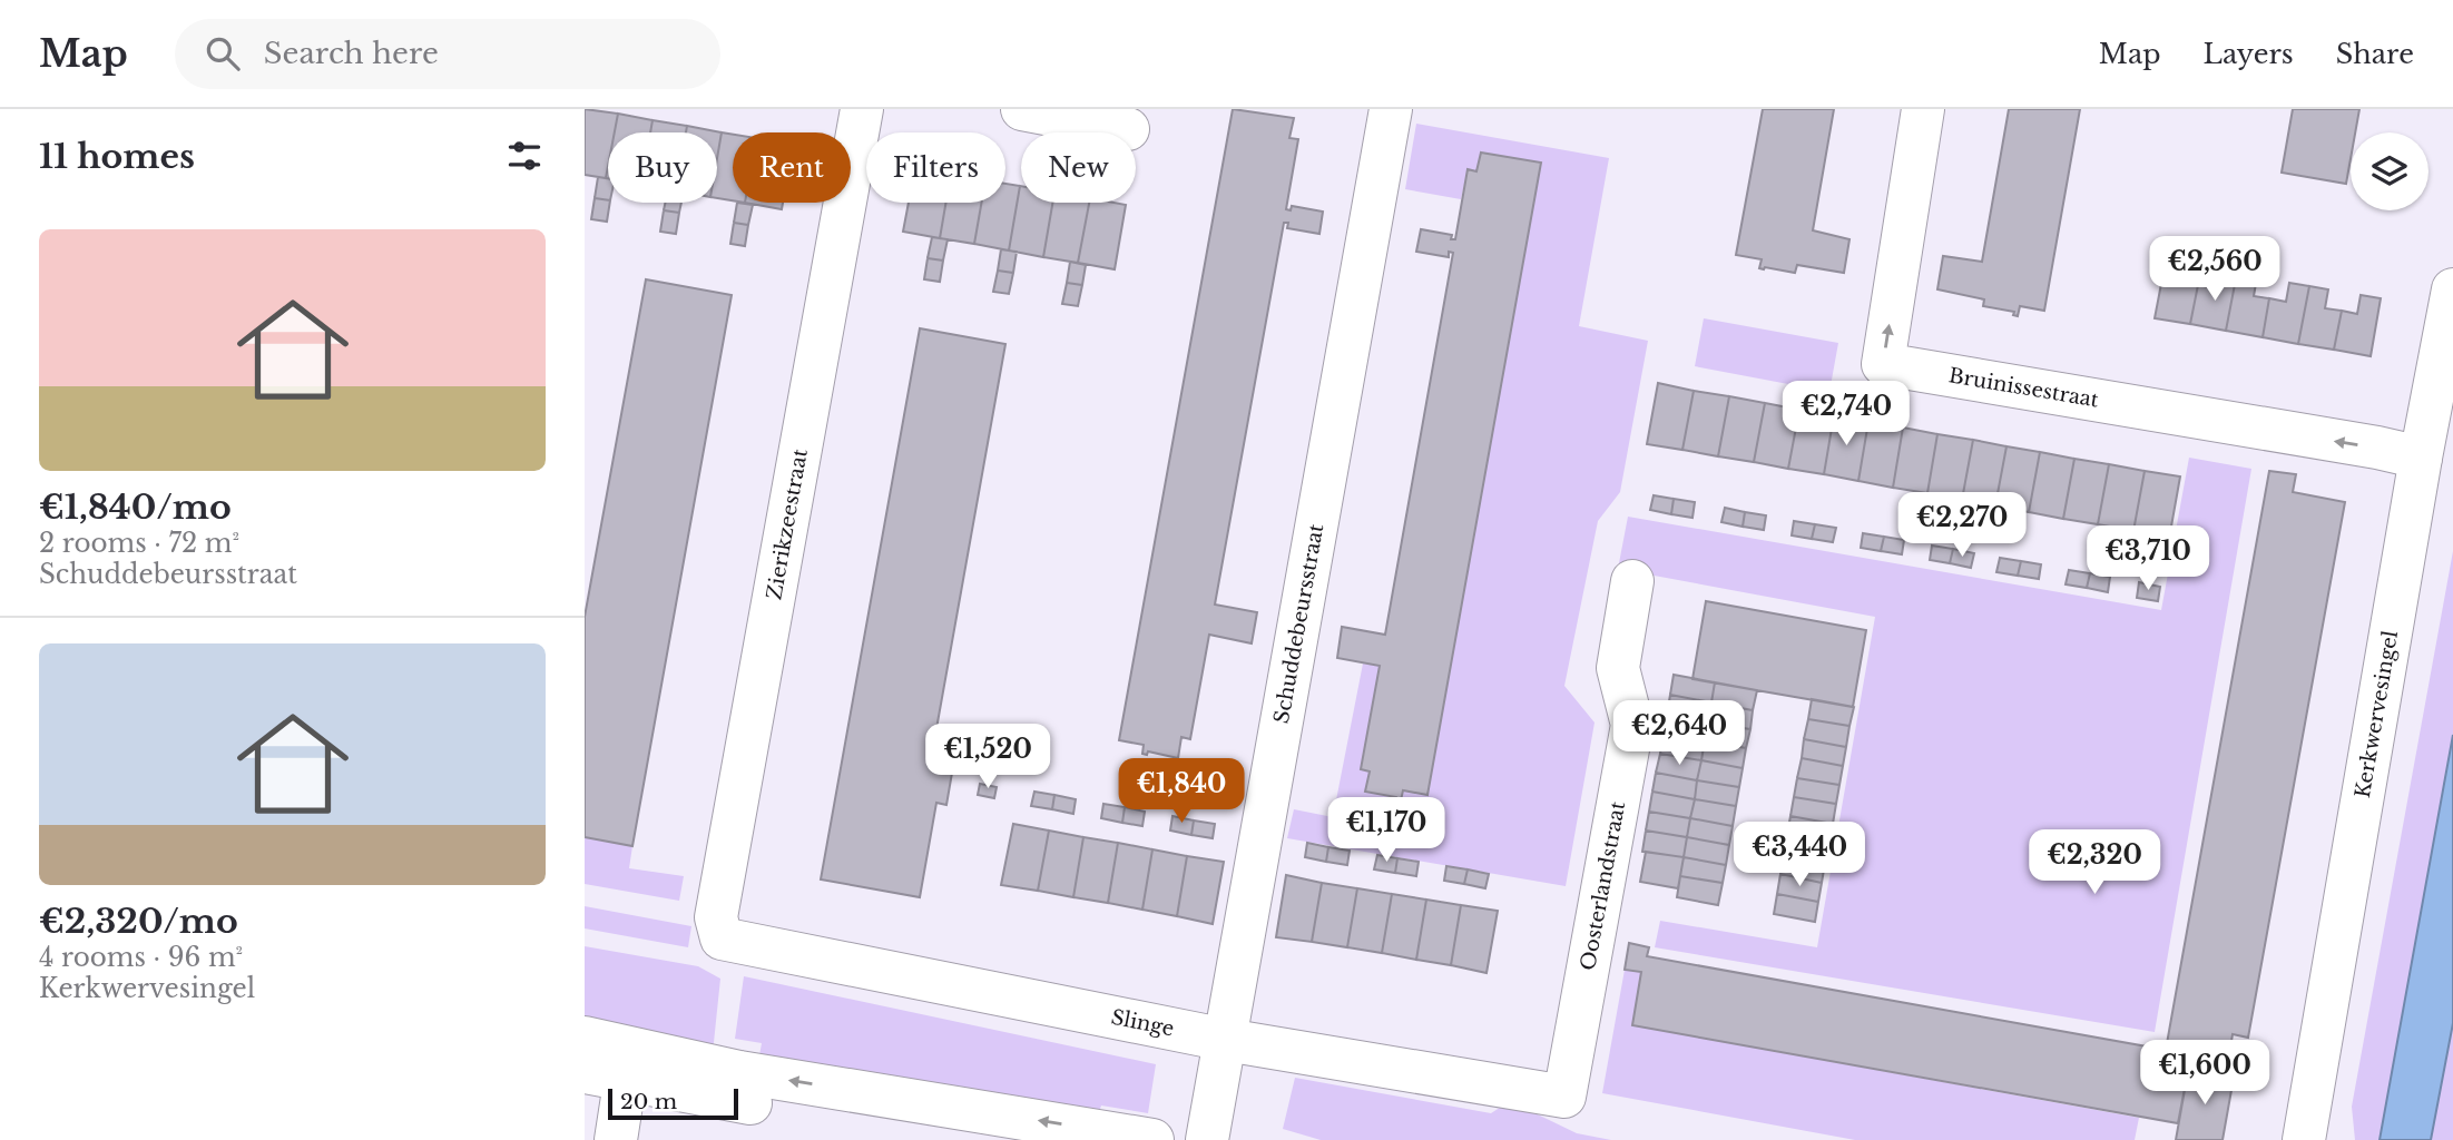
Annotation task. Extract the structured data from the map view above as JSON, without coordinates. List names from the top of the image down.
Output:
{
  "streets": {
    "street": [
      "Bruinissestraat",
      "Zierikzeestraat",
      "Schuddebeursstraat",
      "Kerkwervesingel",
      "Oosterlandstraat",
      "Slinge"
    ]
  },
  "crossings": [
    ["Bruinissestraat", "Kerkwervesingel"],
    ["Zierikzeestraat", "Slinge"],
    ["Schuddebeursstraat", "Slinge"],
    ["Oosterlandstraat", "Slinge"]
  ],
  "scale_bar": "20 m",
  "page": {
    "header": "Map",
    "search": "Search here",
    "nav": ["Map", "Layers", "Share"],
    "heading": "11 homes",
    "chip": [
      "Buy",
      "Rent",
      "Filters",
      "New"
    ],
    "list": [
      {
        "name": "€1,840/mo",
        "note": "2 rooms · 72 m² · Schuddebeursstraat"
      },
      {
        "name": "€2,320/mo",
        "note": "4 rooms · 96 m² · Kerkwervesingel"
      }
    ],
    "price": [
      "€2,560",
      "€2,740",
      "€2,270",
      "€3,710",
      "€2,640",
      "€1,520",
      "€1,840",
      "€1,170",
      "€3,440",
      "€2,320",
      "€1,600"
    ],
    "scale": "20 m"
  }
}
